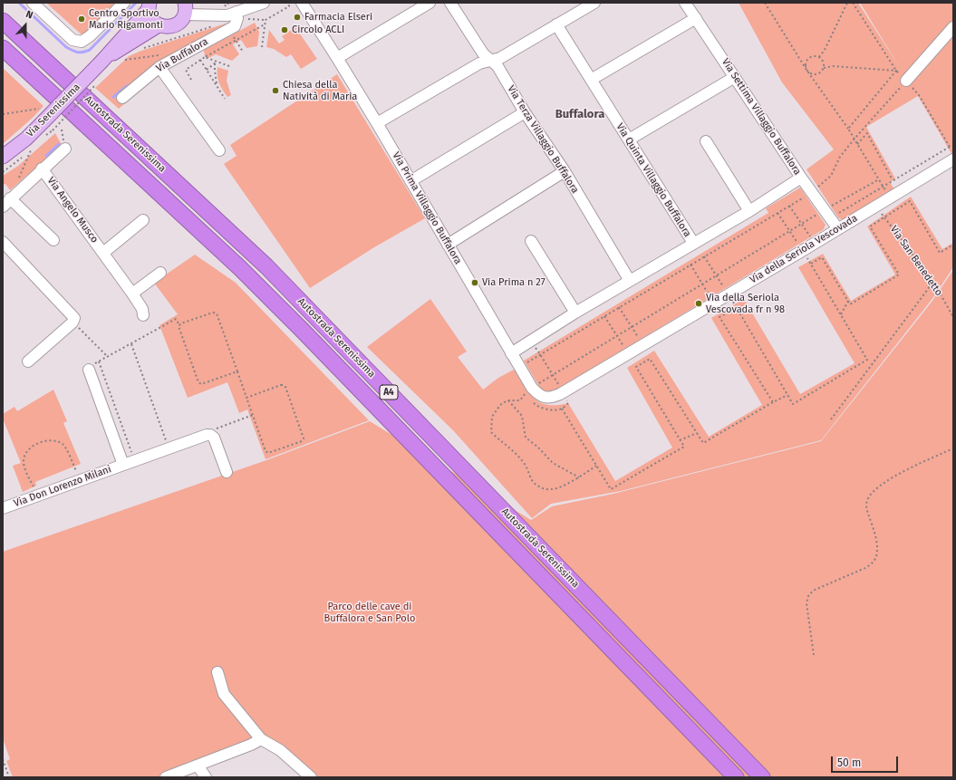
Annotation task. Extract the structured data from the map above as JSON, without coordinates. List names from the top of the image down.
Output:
{
  "streets": {
    "highway": ["Autostrada Serenissima", "A4"],
    "main road": ["Via Serenissima"],
    "street": [
      "Via Buffalora",
      "Via Settima Villaggio Buffalora",
      "Via Terza Villaggio Buffalora",
      "Via Quinta Villaggio Buffalora",
      "Via Prima Villaggio Buffalora",
      "Via Angelo Musco",
      "Via della Seriola Vescovada",
      "Via Don Lorenzo Milani"
    ],
    "path": ["Via San Benedetto"]
  },
  "crossings": [
    ["Via Settima Villaggio Buffalora", "Via della Seriola Vescovada"],
    ["Via Prima Villaggio Buffalora", "Via della Seriola Vescovada"],
    ["Via della Seriola Vescovada", "Via San Benedetto"]
  ],
  "districts": ["Buffalora"],
  "parks": ["Parco delle cave di Buffalora e San Polo"],
  "places": [
    "Farmacia Elseri",
    "Centro Sportivo Mario Rigamonti",
    "Circolo ACLI",
    "Chiesa della Natività di Maria",
    "Via Prima n 27",
    "Via della Seriola Vescovada fr n 98"
  ],
  "scale_bar": "50 m",
  "north": "top"
}
